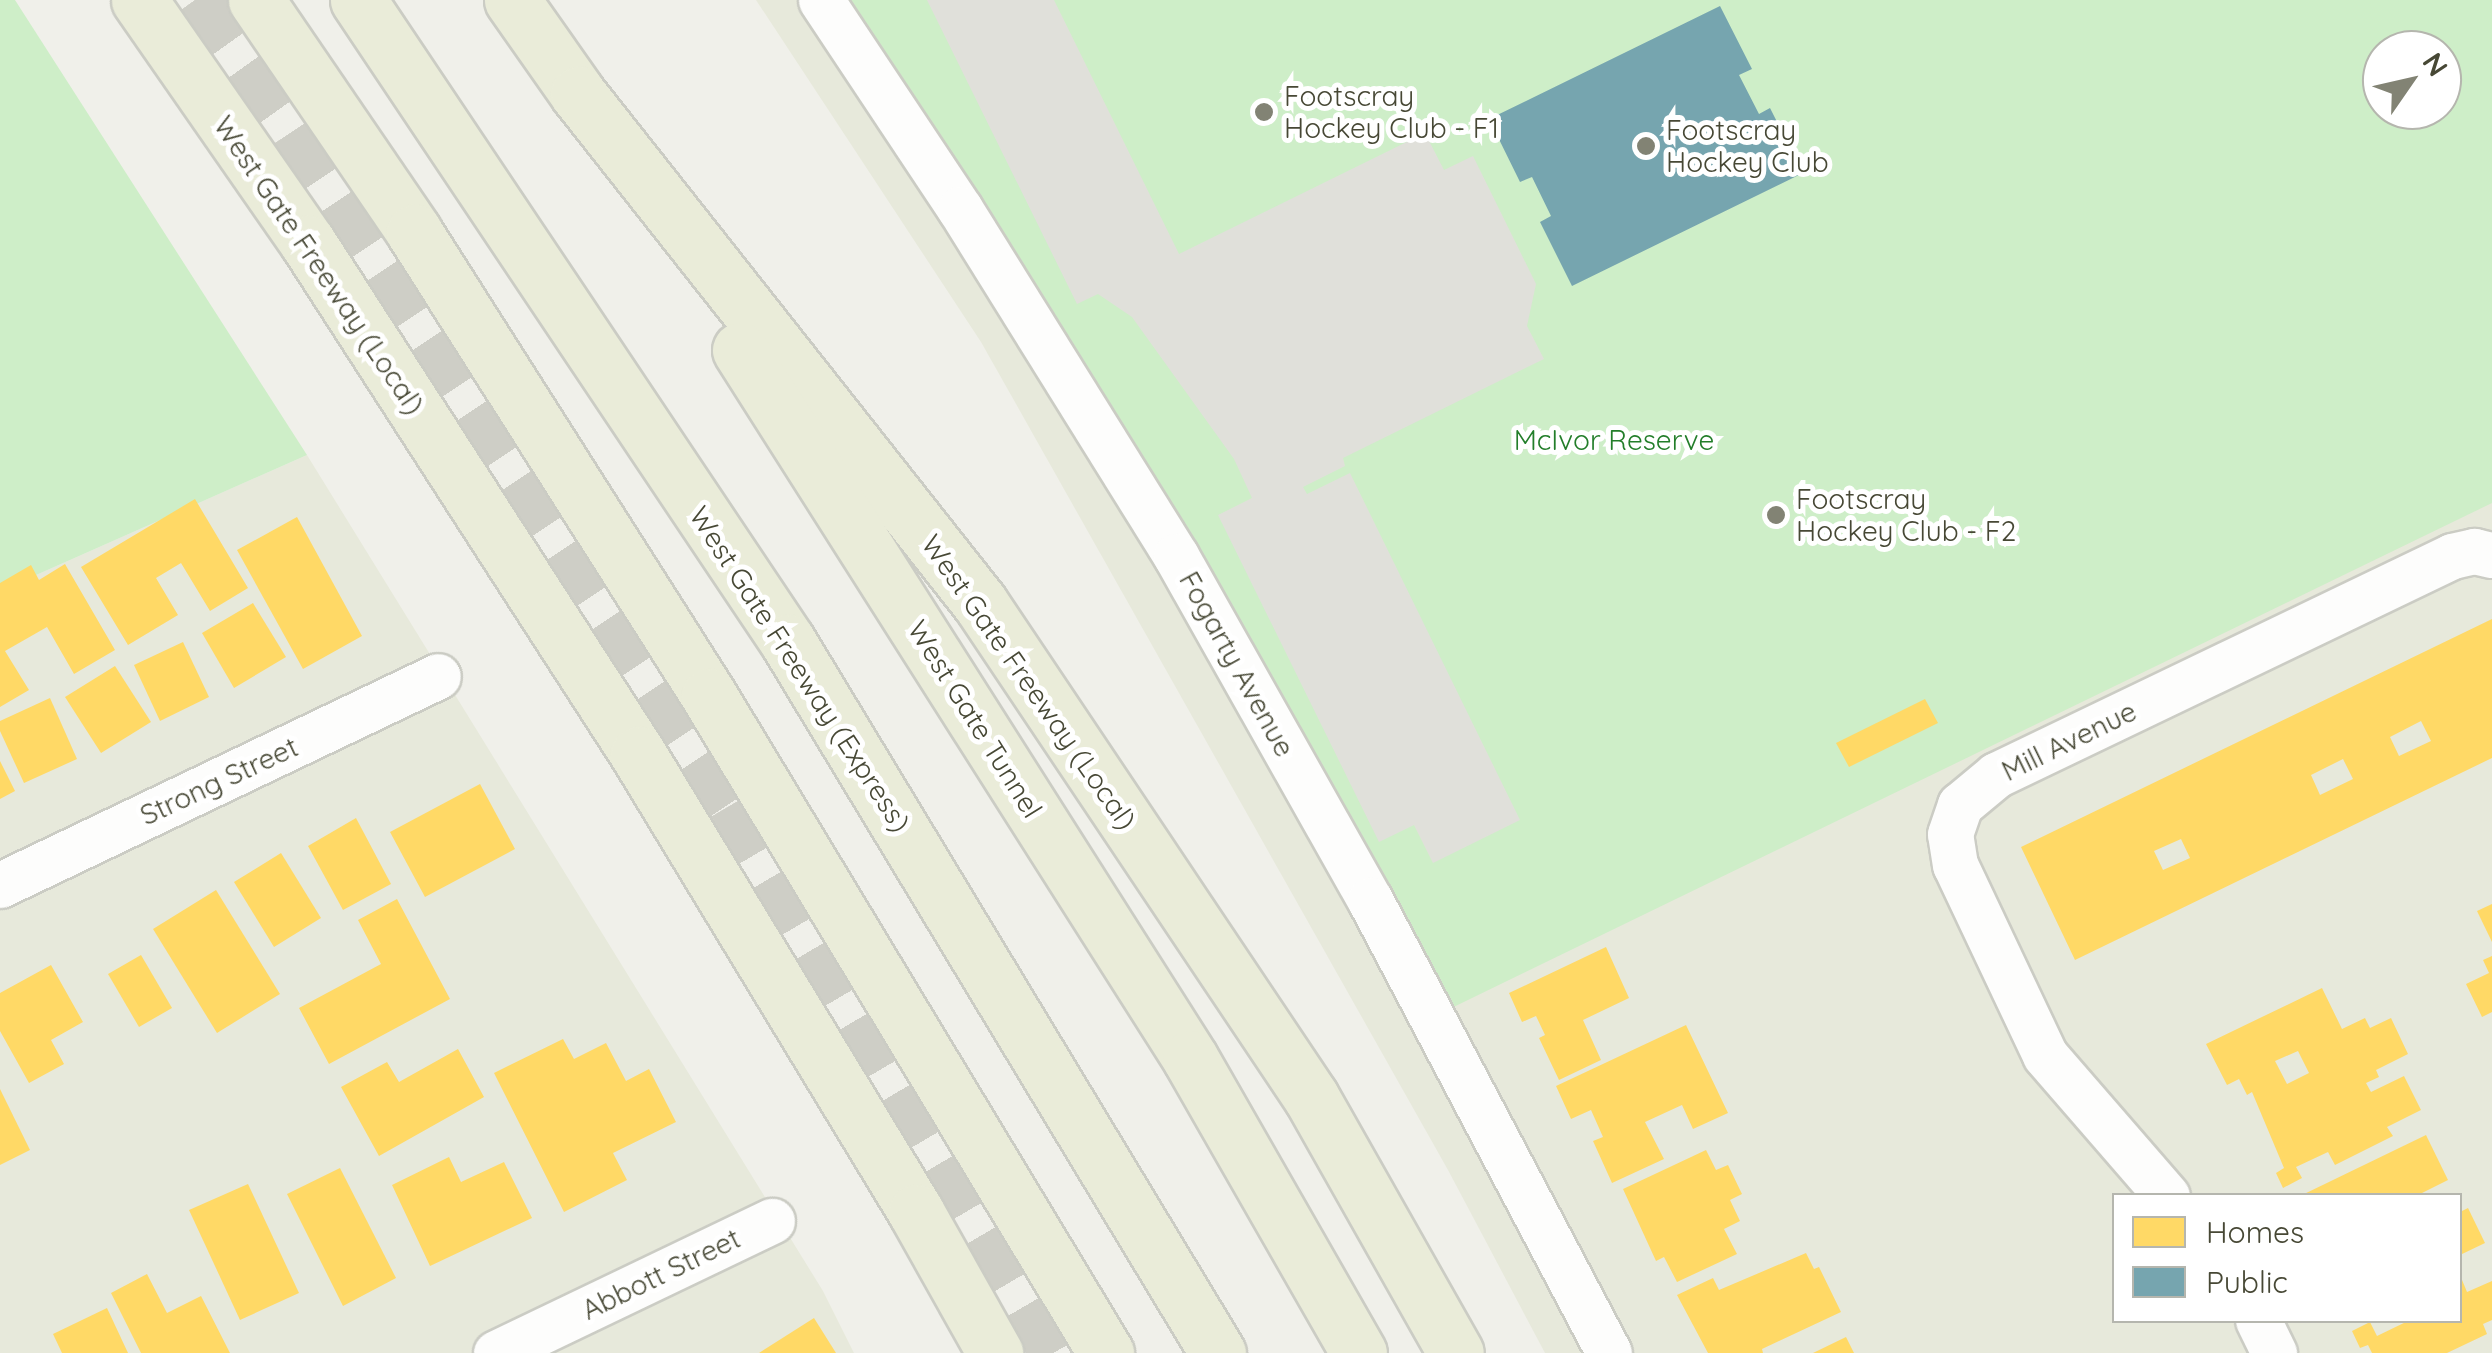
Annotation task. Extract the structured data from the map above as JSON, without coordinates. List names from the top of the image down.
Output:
{
  "streets": {
    "highway": ["West Gate Freeway (Local)", "West Gate Freeway (Express)", "West Gate Tunnel"],
    "street": [
      "Fogarty Avenue",
      "Mill Avenue",
      "Strong Street",
      "Abbott Street"
    ]
  },
  "crossings": [
    ["West Gate Freeway (Local)", "West Gate Tunnel"]
  ],
  "parks": ["McIvor Reserve"],
  "places": ["Footscray Hockey Club - F1", "Footscray Hockey Club", "Footscray Hockey Club - F2"],
  "legend": ["Homes", "Public"],
  "north": "top right"
}
